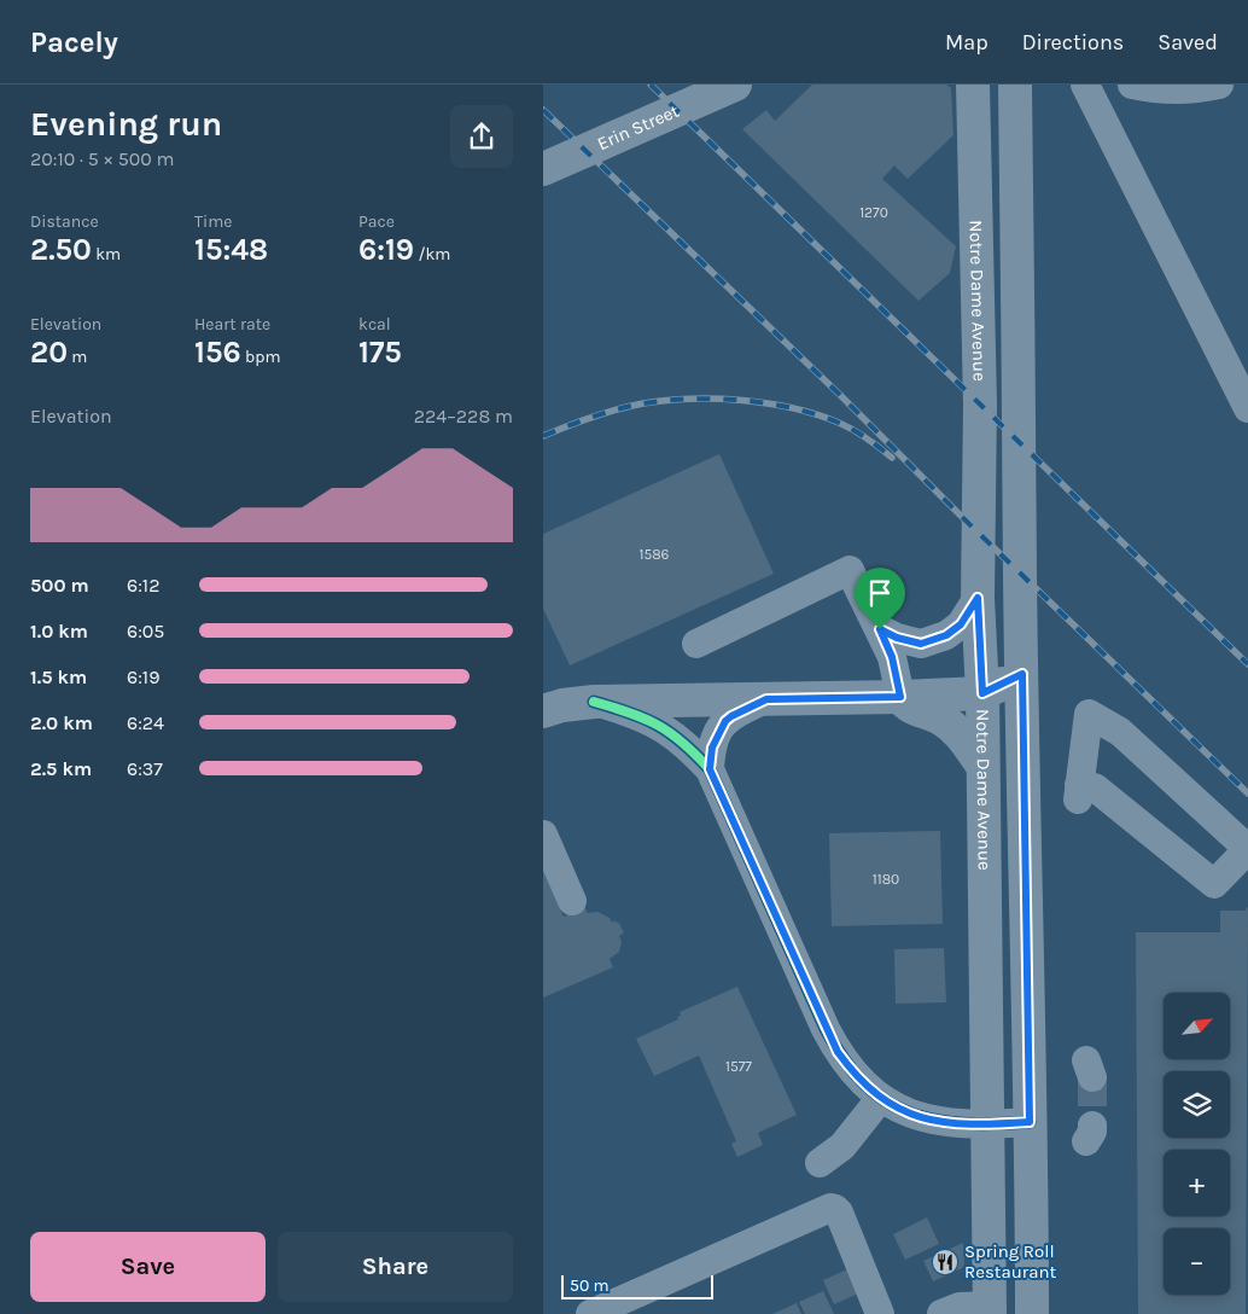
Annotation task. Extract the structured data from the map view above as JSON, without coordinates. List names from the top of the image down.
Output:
{
  "streets": {
    "main road": ["Erin Street", "Notre Dame Avenue"]
  },
  "places": {
    "restaurant": ["Spring Roll Restaurant"]
  },
  "house_numbers": [
    "1270",
    "1586",
    "1180",
    "1577"
  ],
  "scale_bar": "50 m",
  "north": "top right",
  "page": {
    "header": "Pacely",
    "nav": ["Map", "Directions", "Saved"],
    "heading": ["Evening run", "20:10 · 5 × 500 m"],
    "stats": [
      ["Distance", "2.50 km"],
      ["Time", "15:48"],
      ["Pace", "6:19 /km"],
      ["Elevation", "20 m"],
      ["Heart rate", "156 bpm"],
      ["kcal", "175"]
    ],
    "chart": ["Elevation", "224–228 m"],
    "list": [
      {
        "name": "500 m",
        "note": "6:12"
      },
      {
        "name": "1.0 km",
        "note": "6:05"
      },
      {
        "name": "1.5 km",
        "note": "6:19"
      },
      {
        "name": "2.0 km",
        "note": "6:24"
      },
      {
        "name": "2.5 km",
        "note": "6:37"
      }
    ],
    "map_buttons": ["+", "−"],
    "buttons": ["Save", "Share"],
    "scale": "50 m"
  }
}
